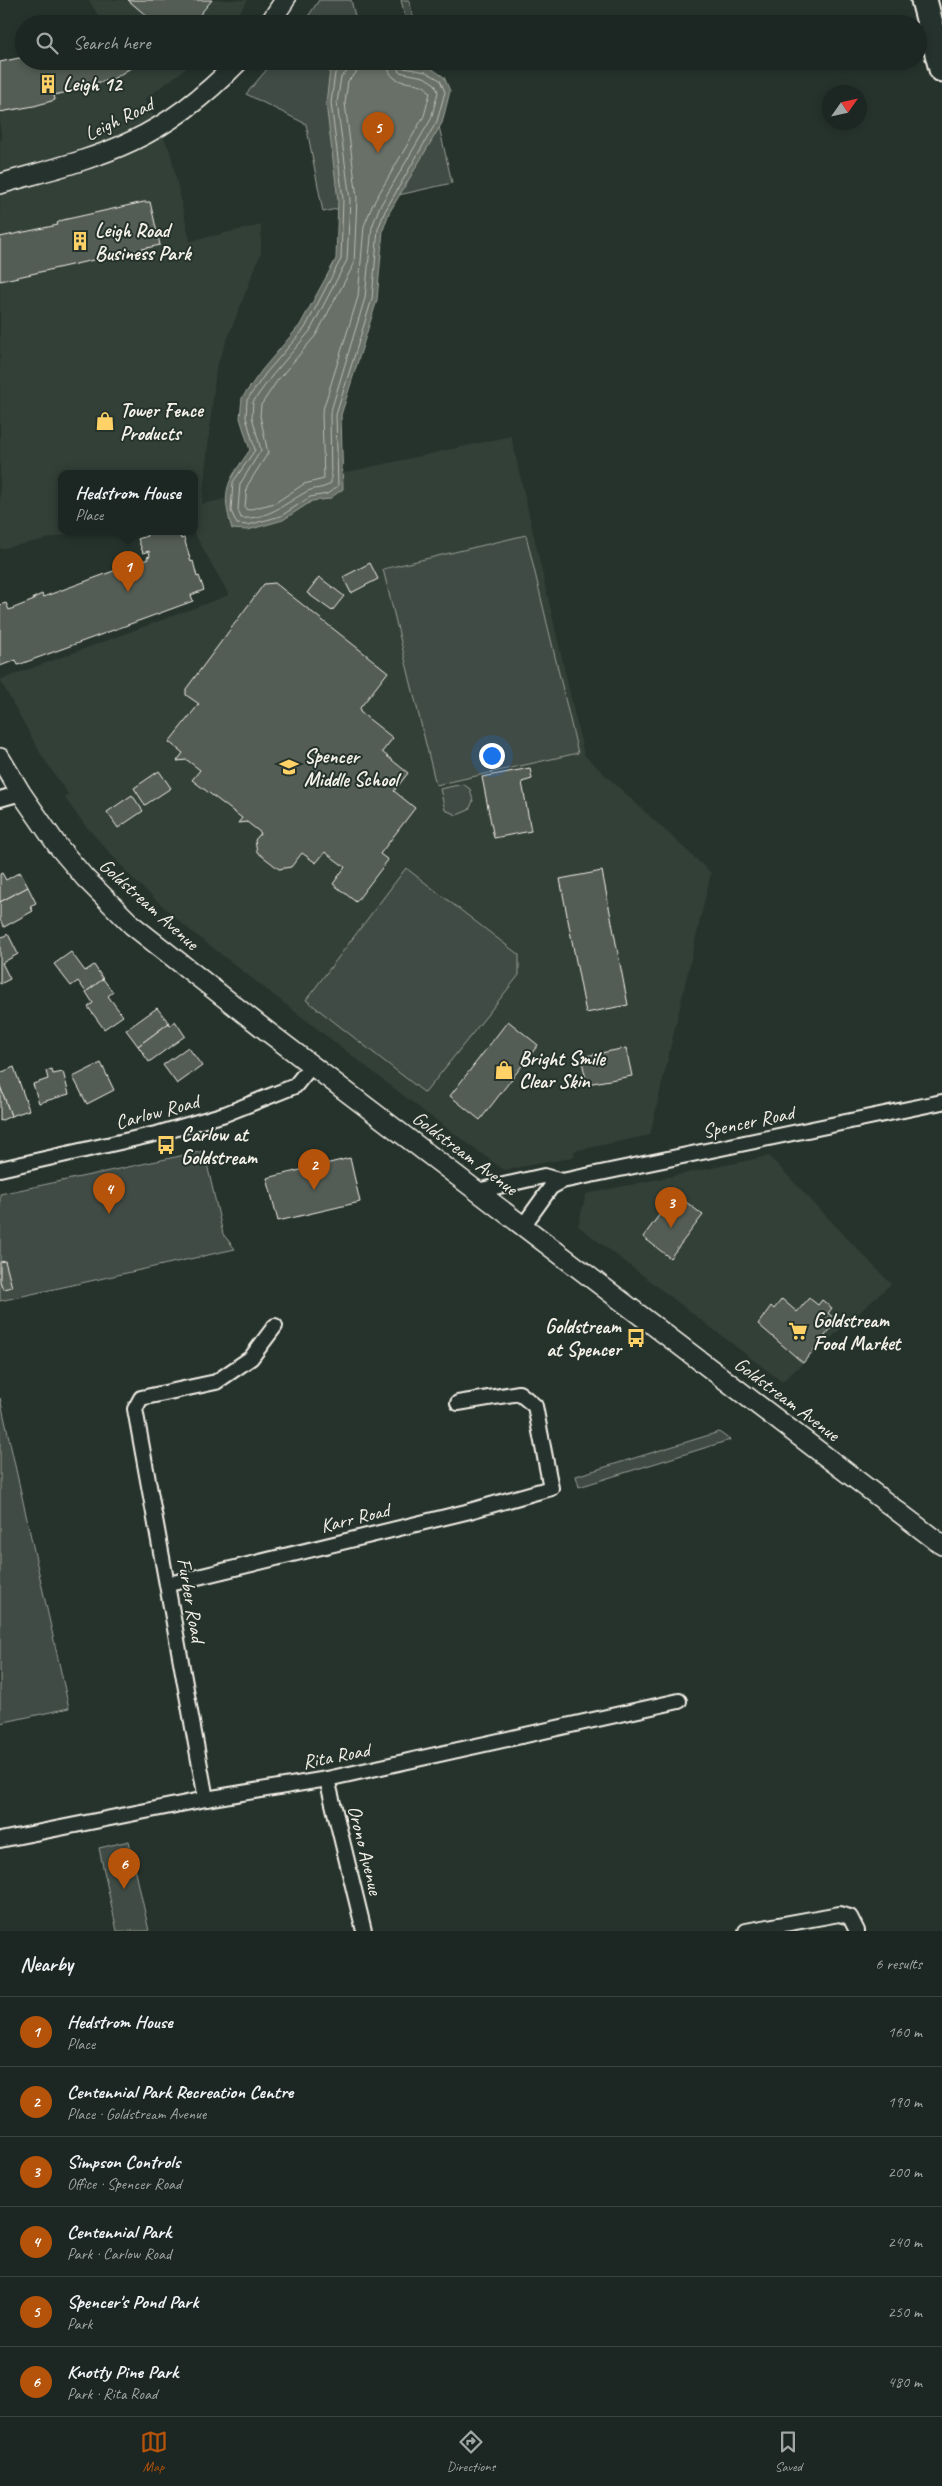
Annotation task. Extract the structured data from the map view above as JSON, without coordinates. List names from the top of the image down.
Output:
{
  "streets": {
    "main road": ["Leigh Road", "Goldstream Avenue"],
    "street": [
      "Carlow Road",
      "Spencer Road",
      "Karr Road",
      "Furber Road",
      "Rita Road",
      "Orono Avenue"
    ]
  },
  "crossings": [
    ["Goldstream Avenue", "Carlow Road"],
    ["Goldstream Avenue", "Spencer Road"],
    ["Karr Road", "Furber Road"],
    ["Furber Road", "Rita Road"],
    ["Rita Road", "Orono Avenue"]
  ],
  "places": {
    "building": ["Leigh 12", "Leigh Road Business Park"],
    "shop": ["Tower Fence Products", "Bright Smile Clear Skin"],
    "school or university": ["Spencer Middle School"],
    "bus stop": ["Carlow at Goldstream", "Goldstream at Spencer"],
    "supermarket": ["Goldstream Food Market"]
  },
  "north": "top right",
  "page": {
    "search": "Search here",
    "pins": [
      "5",
      "1",
      "2",
      "4",
      "3",
      "6"
    ],
    "popup": ["Hedstrom House", "Place"],
    "heading": ["Nearby", "6 results"],
    "list": [
      {
        "mark": "1",
        "name": "Hedstrom House",
        "note": "Place",
        "value": "160 m"
      },
      {
        "mark": "2",
        "name": "Centennial Park Recreation Centre",
        "note": "Place · Goldstream Avenue",
        "value": "190 m"
      },
      {
        "mark": "3",
        "name": "Simpson Controls",
        "note": "Office · Spencer Road",
        "value": "200 m"
      },
      {
        "mark": "4",
        "name": "Centennial Park",
        "note": "Park · Carlow Road",
        "value": "240 m"
      },
      {
        "mark": "5",
        "name": "Spencer's Pond Park",
        "note": "Park",
        "value": "250 m"
      },
      {
        "mark": "6",
        "name": "Knotty Pine Park",
        "note": "Park · Rita Road",
        "value": "480 m"
      }
    ],
    "nav": ["Map", "Directions", "Saved"]
  }
}
